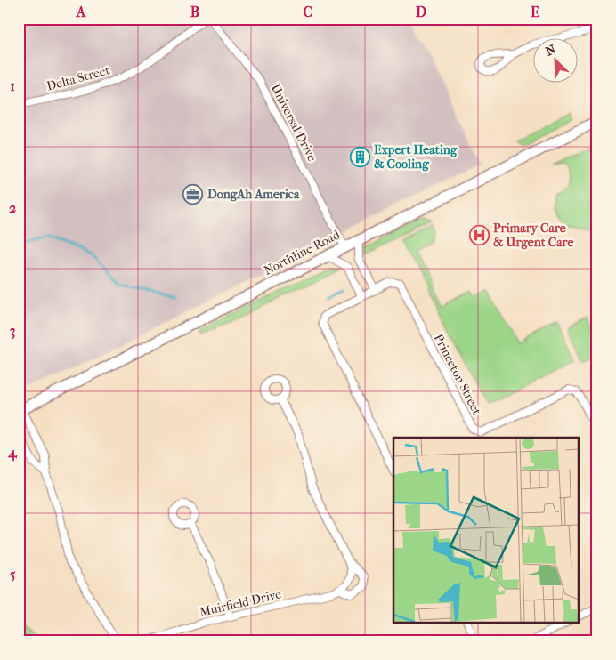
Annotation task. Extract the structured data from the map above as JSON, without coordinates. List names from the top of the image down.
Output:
{
  "streets": {
    "main road": ["Northline Road"],
    "street": [
      "Delta Street",
      "Universal Drive",
      "Princeton Street",
      "Muirfield Drive"
    ]
  },
  "crossings": [
    ["Universal Drive", "Northline Road"]
  ],
  "places": {
    "building": ["Expert Heating & Cooling"],
    "office": ["DongAh America"],
    "hospital": ["Primary Care & Urgent Care"]
  },
  "north": "top left",
  "grid": {
    "columns": [
      "A",
      "B",
      "C",
      "D",
      "E"
    ],
    "rows": [
      "1",
      "2",
      "3",
      "4",
      "5"
    ]
  }
}
